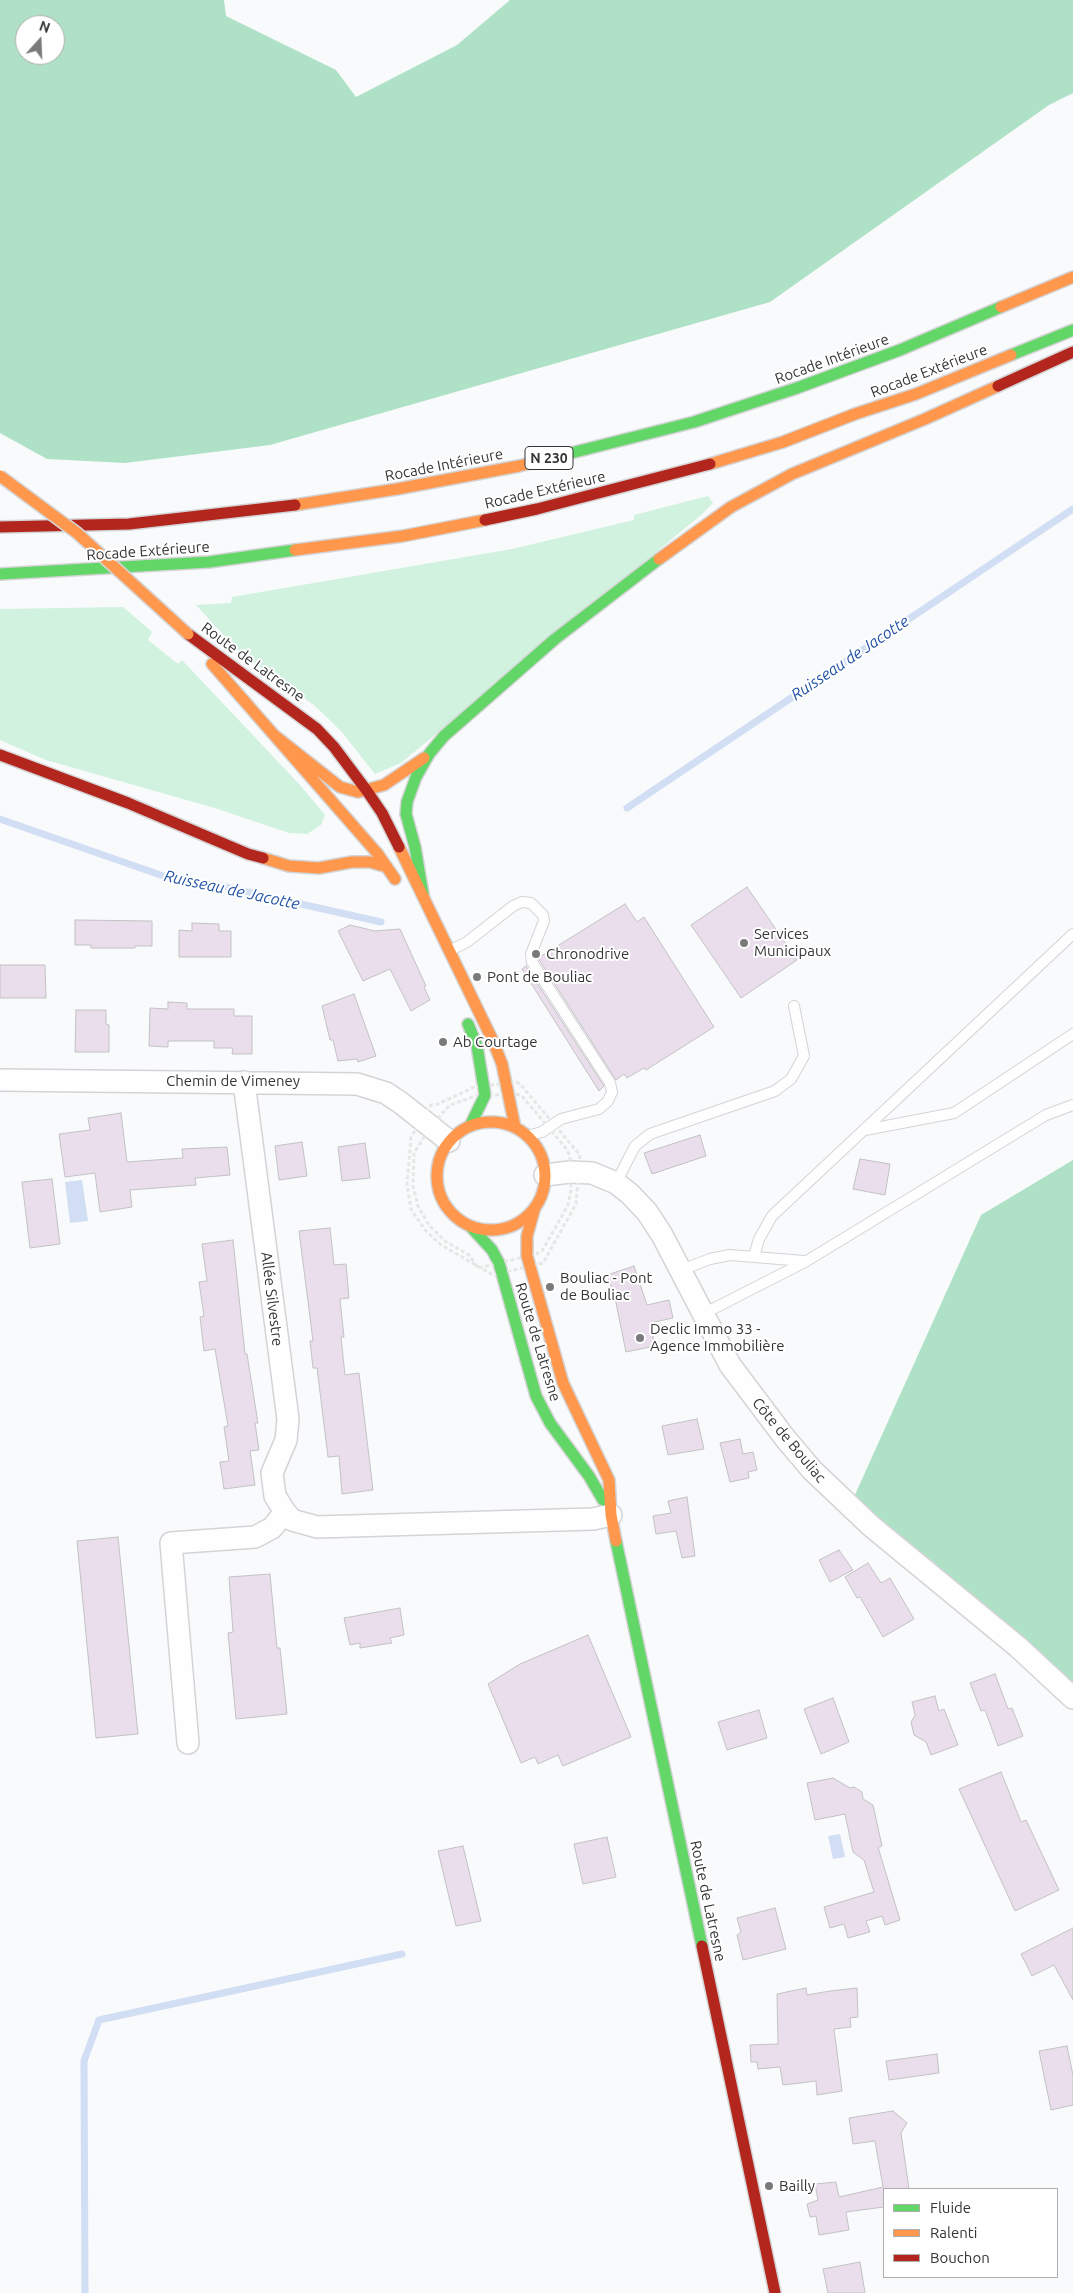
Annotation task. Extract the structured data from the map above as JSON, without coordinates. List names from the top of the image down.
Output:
{
  "streets": {
    "main road": [
      "Rocade Intérieure",
      "Rocade Extérieure",
      "N 230",
      "Route de Latresne"
    ],
    "street": ["Chemin de Vimeney", "Allée Silvestre", "Côte de Bouliac"]
  },
  "crossings": [
    ["Route de Latresne", "Chemin de Vimeney"],
    ["Route de Latresne", "Côte de Bouliac"],
    ["Chemin de Vimeney", "Allée Silvestre"],
    ["Chemin de Vimeney", "Côte de Bouliac"]
  ],
  "water": ["Ruisseau de Jacotte"],
  "places": [
    "Services Municipaux",
    "Chronodrive",
    "Pont de Bouliac",
    "Ab Courtage",
    "Bouliac - Pont de Bouliac",
    "Declic Immo 33 - Agence Immobilière",
    "Bailly"
  ],
  "legend": ["Fluide", "Ralenti", "Bouchon"],
  "north": "top"
}
